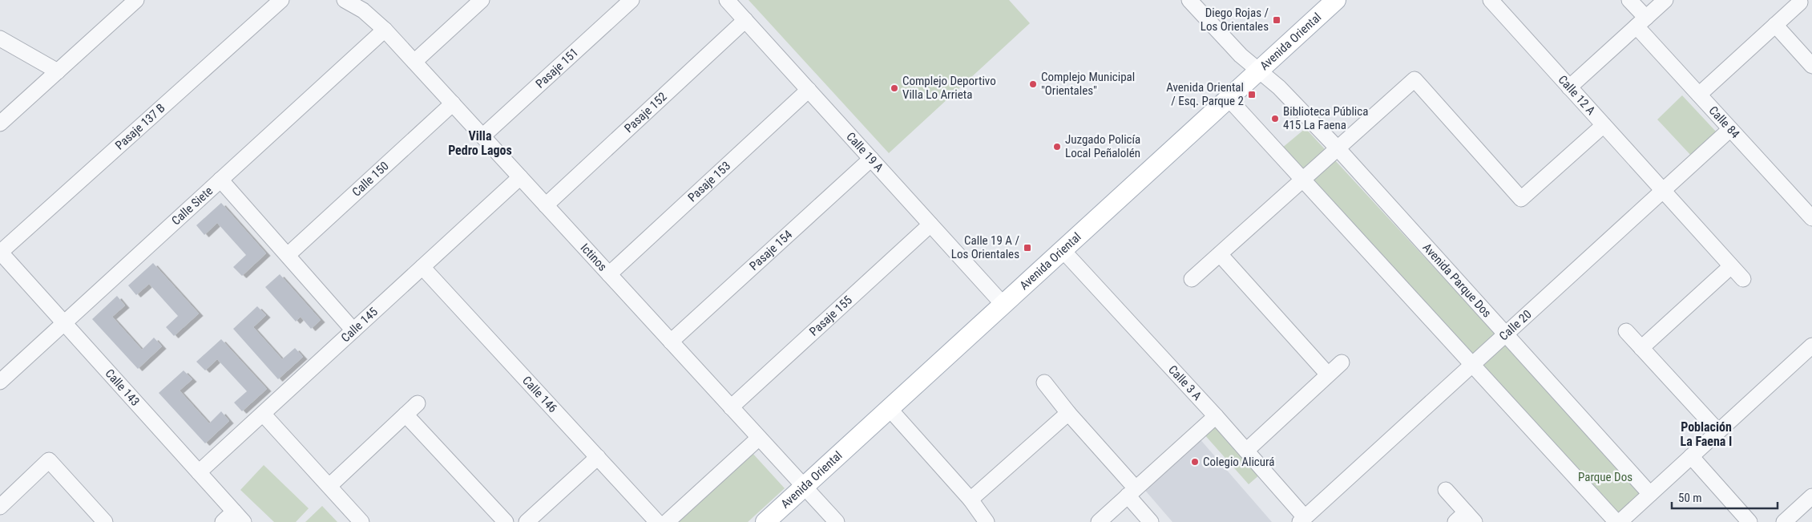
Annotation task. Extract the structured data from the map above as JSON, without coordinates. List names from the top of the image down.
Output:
{
  "streets": {
    "main road": ["Avenida Oriental"],
    "street": [
      "Pasaje 151",
      "Calle 12 A",
      "Pasaje 152",
      "Calle 84",
      "Pasaje 137 B",
      "Calle 19 A",
      "Calle 150",
      "Pasaje 153",
      "Calle Siete",
      "Pasaje 154",
      "Ictinos",
      "Avenida Parque Dos",
      "Pasaje 155",
      "Calle 145",
      "Calle 20",
      "Calle 3 A",
      "Calle 143",
      "Calle 146"
    ]
  },
  "crossings": [
    ["Avenida Oriental", "Calle 19 A"],
    ["Avenida Oriental", "Ictinos"],
    ["Avenida Oriental", "Avenida Parque Dos"],
    ["Avenida Oriental", "Calle 3 A"],
    ["Pasaje 151", "Ictinos"],
    ["Calle 12 A", "Calle 20"],
    ["Pasaje 152", "Calle 19 A"],
    ["Pasaje 152", "Ictinos"],
    ["Calle 84", "Calle 20"],
    ["Pasaje 137 B", "Calle 143"],
    ["Calle 19 A", "Pasaje 153"],
    ["Calle 19 A", "Pasaje 154"],
    ["Calle 19 A", "Pasaje 155"],
    ["Calle 150", "Ictinos"],
    ["Pasaje 153", "Ictinos"],
    ["Calle Siete", "Ictinos"],
    ["Calle Siete", "Calle 143"],
    ["Pasaje 154", "Ictinos"],
    ["Ictinos", "Pasaje 155"],
    ["Ictinos", "Calle 145"],
    ["Avenida Parque Dos", "Calle 20"],
    ["Calle 145", "Calle 143"],
    ["Calle 145", "Calle 146"],
    ["Calle 20", "Calle 3 A"]
  ],
  "districts": ["Villa Pedro Lagos", "Población La Faena I"],
  "parks": ["Parque Dos"],
  "places": {
    "transit": ["Diego Rojas / Los Orientales", "Avenida Oriental / Esq. Parque 2", "Calle 19 A / Los Orientales"],
    "other": [
      "Complejo Municipal \"Orientales\"",
      "Complejo Deportivo Villa Lo Arrieta",
      "Biblioteca Pública 415 La Faena",
      "Juzgado Policía Local Peñalolén",
      "Colegio Alicurá"
    ]
  },
  "scale_bar": "50 m"
}
